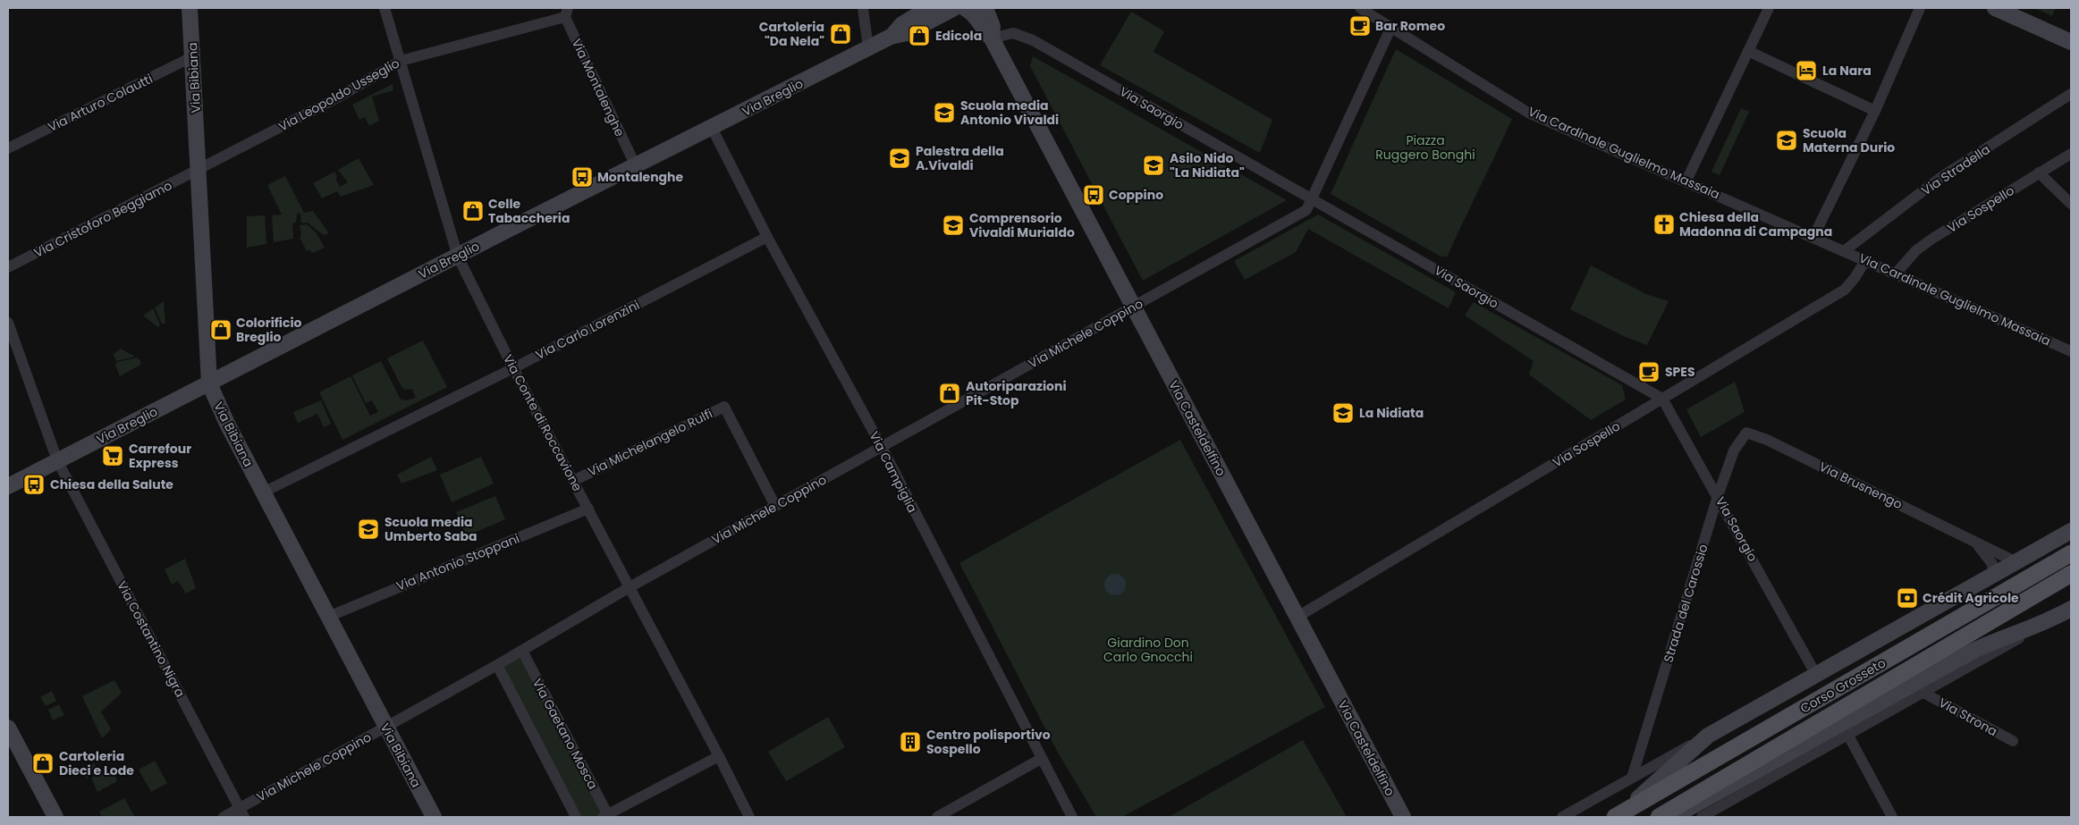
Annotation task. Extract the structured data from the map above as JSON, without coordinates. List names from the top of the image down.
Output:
{
  "streets": {
    "main road": ["Corso Grosseto"],
    "street": [
      "Via Bibiana",
      "Via Montalenghe",
      "Via Leopoldo Usseglio",
      "Via Breglio",
      "Via Arturo Colautti",
      "Via Saorgio",
      "Via Cardinale Guglielmo Massaia",
      "Via Stradella",
      "Via Sospello",
      "Via Cristoforo Beggiamo",
      "Via Carlo Lorenzini",
      "Via Michele Coppino",
      "Via Conte di Roccavione",
      "Via Casteldelfino",
      "Via Michelangelo Rulfi",
      "Via Campiglia",
      "Via Brusnengo",
      "Via Antonio Stoppani",
      "Strada del Carossio",
      "Via Costantino Nigra",
      "Via Strona",
      "Via Gaetano Mosca"
    ]
  },
  "crossings": [
    ["Via Bibiana", "Via Leopoldo Usseglio"],
    ["Via Bibiana", "Via Breglio"],
    ["Via Bibiana", "Via Arturo Colautti"],
    ["Via Bibiana", "Via Cristoforo Beggiamo"],
    ["Via Bibiana", "Via Carlo Lorenzini"],
    ["Via Bibiana", "Via Michele Coppino"],
    ["Via Bibiana", "Via Antonio Stoppani"],
    ["Via Montalenghe", "Via Leopoldo Usseglio"],
    ["Via Montalenghe", "Via Breglio"],
    ["Via Leopoldo Usseglio", "Via Cristoforo Beggiamo"],
    ["Via Leopoldo Usseglio", "Via Conte di Roccavione"],
    ["Via Breglio", "Via Conte di Roccavione"],
    ["Via Breglio", "Via Casteldelfino"],
    ["Via Breglio", "Via Campiglia"],
    ["Via Breglio", "Via Costantino Nigra"],
    ["Via Saorgio", "Via Sospello"],
    ["Via Saorgio", "Via Michele Coppino"],
    ["Via Saorgio", "Via Casteldelfino"],
    ["Via Saorgio", "Strada del Carossio"],
    ["Via Saorgio", "Corso Grosseto"],
    ["Via Cardinale Guglielmo Massaia", "Via Stradella"],
    ["Via Cardinale Guglielmo Massaia", "Via Sospello"],
    ["Via Sospello", "Via Casteldelfino"],
    ["Via Carlo Lorenzini", "Via Conte di Roccavione"],
    ["Via Carlo Lorenzini", "Via Campiglia"],
    ["Via Michele Coppino", "Via Conte di Roccavione"],
    ["Via Michele Coppino", "Via Casteldelfino"],
    ["Via Michele Coppino", "Via Michelangelo Rulfi"],
    ["Via Michele Coppino", "Via Campiglia"],
    ["Via Michele Coppino", "Via Costantino Nigra"],
    ["Via Michele Coppino", "Via Gaetano Mosca"],
    ["Via Conte di Roccavione", "Via Michelangelo Rulfi"],
    ["Via Conte di Roccavione", "Via Antonio Stoppani"],
    ["Via Brusnengo", "Strada del Carossio"],
    ["Via Brusnengo", "Corso Grosseto"],
    ["Strada del Carossio", "Corso Grosseto"]
  ],
  "parks": ["Piazza Ruggero Bonghi", "Giardino Don Carlo Gnocchi"],
  "places": {
    "cafe": ["Bar Romeo", "SPES"],
    "shop": [
      "Cartoleria \"Da Nela\"",
      "Edicola",
      "Celle Tabaccheria",
      "Colorificio Breglio",
      "Autoriparazioni Pit-Stop",
      "Cartoleria Dieci e Lode"
    ],
    "hotel": ["La Nara"],
    "school or university": [
      "Scuola media Antonio Vivaldi",
      "Scuola Materna Durio",
      "Palestra della A.Vivaldi",
      "Asilo Nido \"La Nidiata\"",
      "Comprensorio Vivaldi Murialdo",
      "La Nidiata",
      "Scuola media Umberto Saba"
    ],
    "bus stop": ["Montalenghe", "Coppino", "Chiesa della Salute"],
    "church": ["Chiesa della Madonna di Campagna"],
    "supermarket": ["Carrefour Express"],
    "bank": ["Crédit Agricole"],
    "building": ["Centro polisportivo Sospello"]
  }
}
